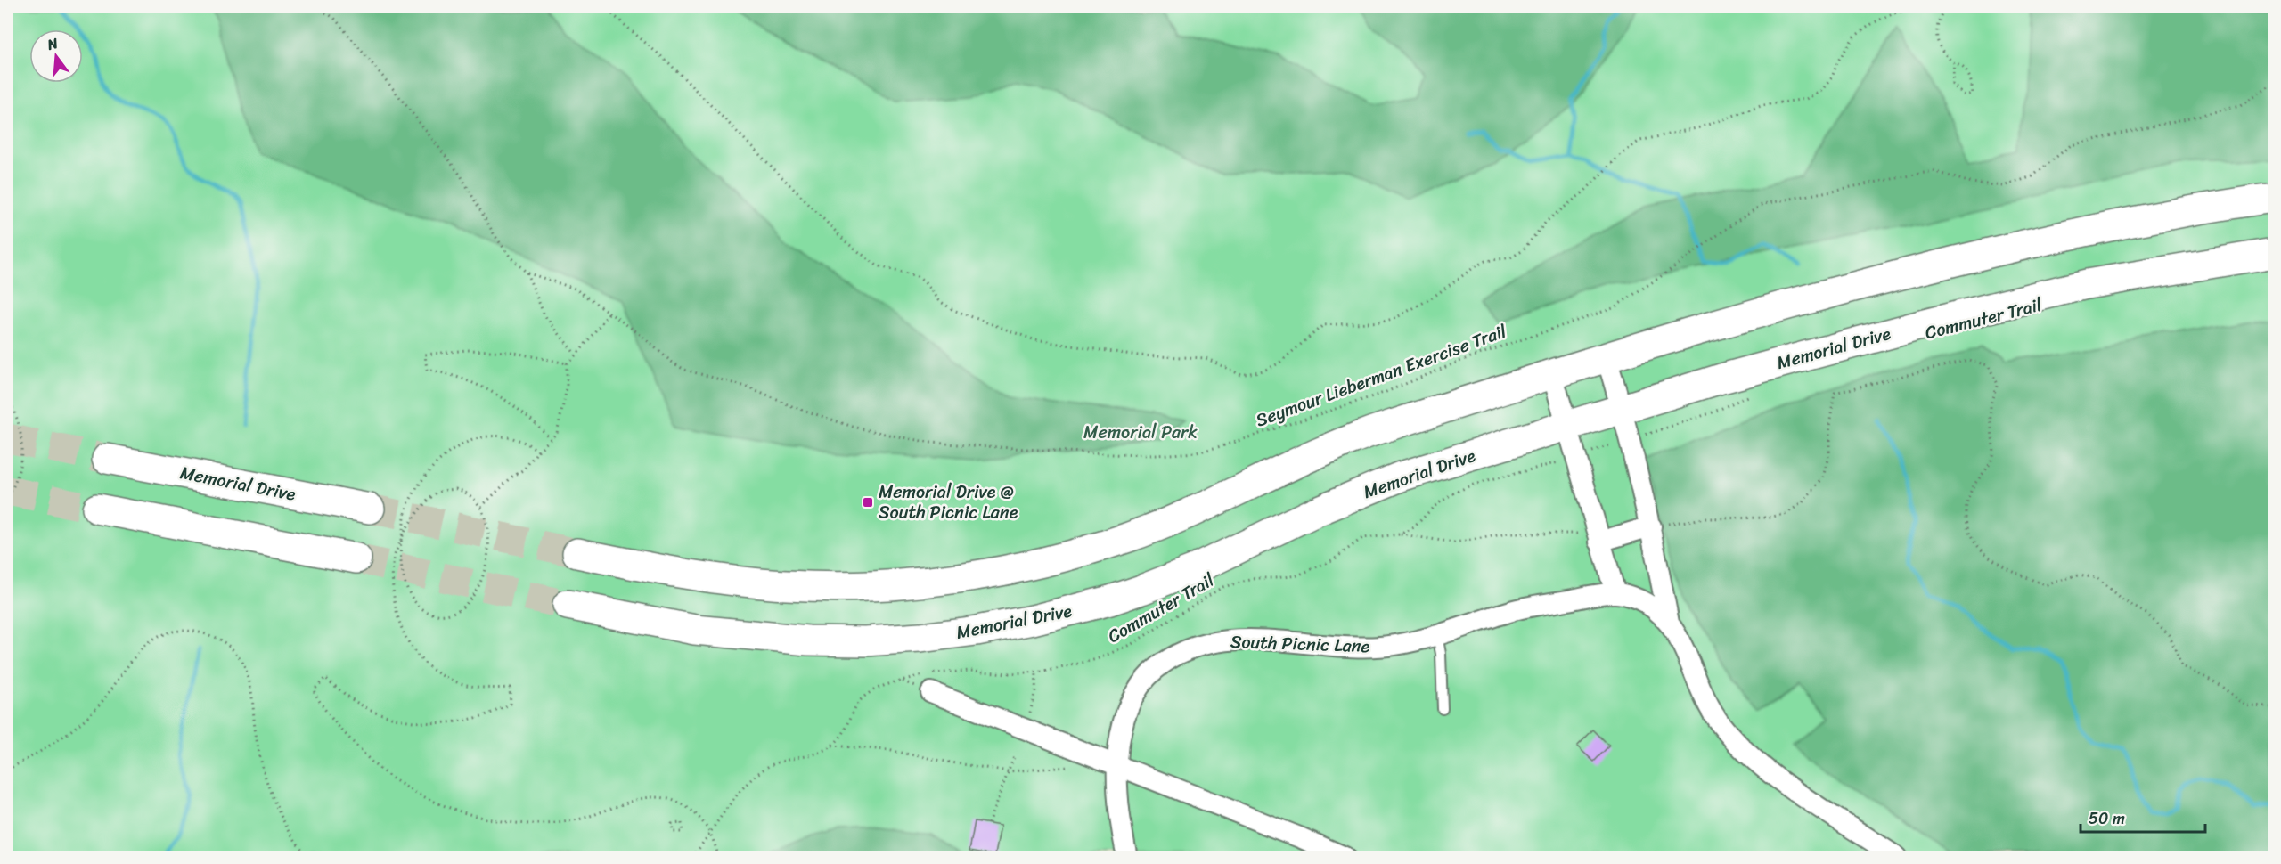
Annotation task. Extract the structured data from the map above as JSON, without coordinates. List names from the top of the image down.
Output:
{
  "streets": {
    "main road": ["Memorial Drive"],
    "street": ["South Picnic Lane"],
    "path": ["Commuter Trail", "Seymour Lieberman Exercise Trail"]
  },
  "crossings": [
    ["Memorial Drive", "South Picnic Lane"]
  ],
  "parks": ["Memorial Park"],
  "places": {
    "transit": ["Memorial Drive @ South Picnic Lane"]
  },
  "scale_bar": "50 m",
  "north": "top"
}
